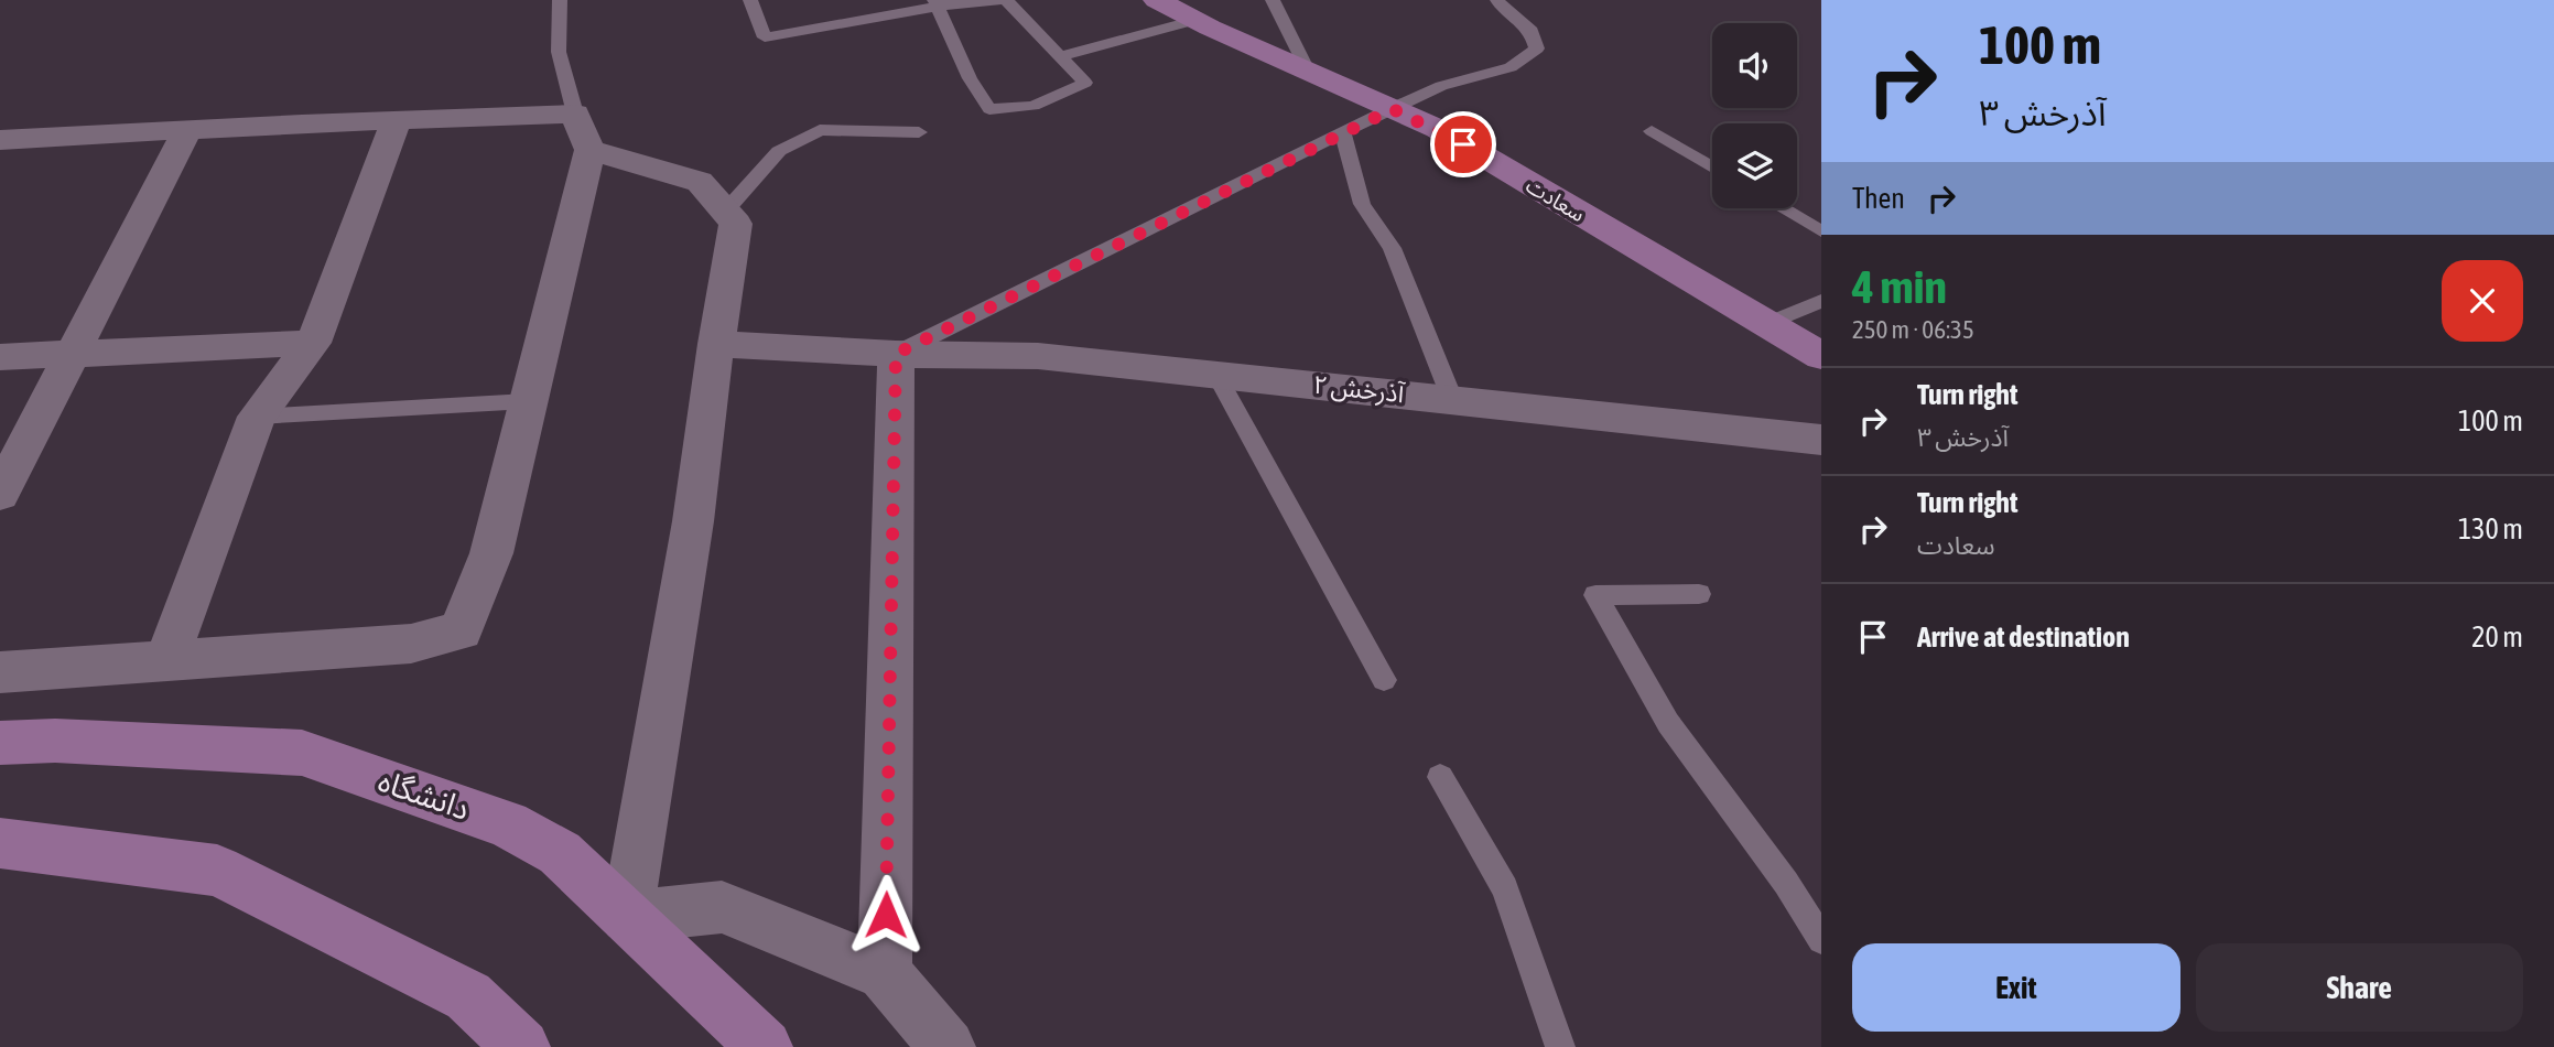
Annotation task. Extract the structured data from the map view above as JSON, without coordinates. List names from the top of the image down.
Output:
{
  "streets": {
    "main road": ["سعادت", "دانشگاه"],
    "street": ["آذرخش ۲"]
  },
  "page": {
    "turn": ["100 m", "آذرخش ۳"],
    "then": "Then",
    "heading": ["4 min", "250 m · 06:35"],
    "list": [
      {
        "name": "Turn right",
        "note": "آذرخش ۳",
        "value": "100 m"
      },
      {
        "name": "Turn right",
        "note": "سعادت",
        "value": "130 m"
      },
      {
        "name": "Arrive at destination",
        "value": "20 m"
      }
    ],
    "buttons": ["Exit", "Share"]
  }
}
